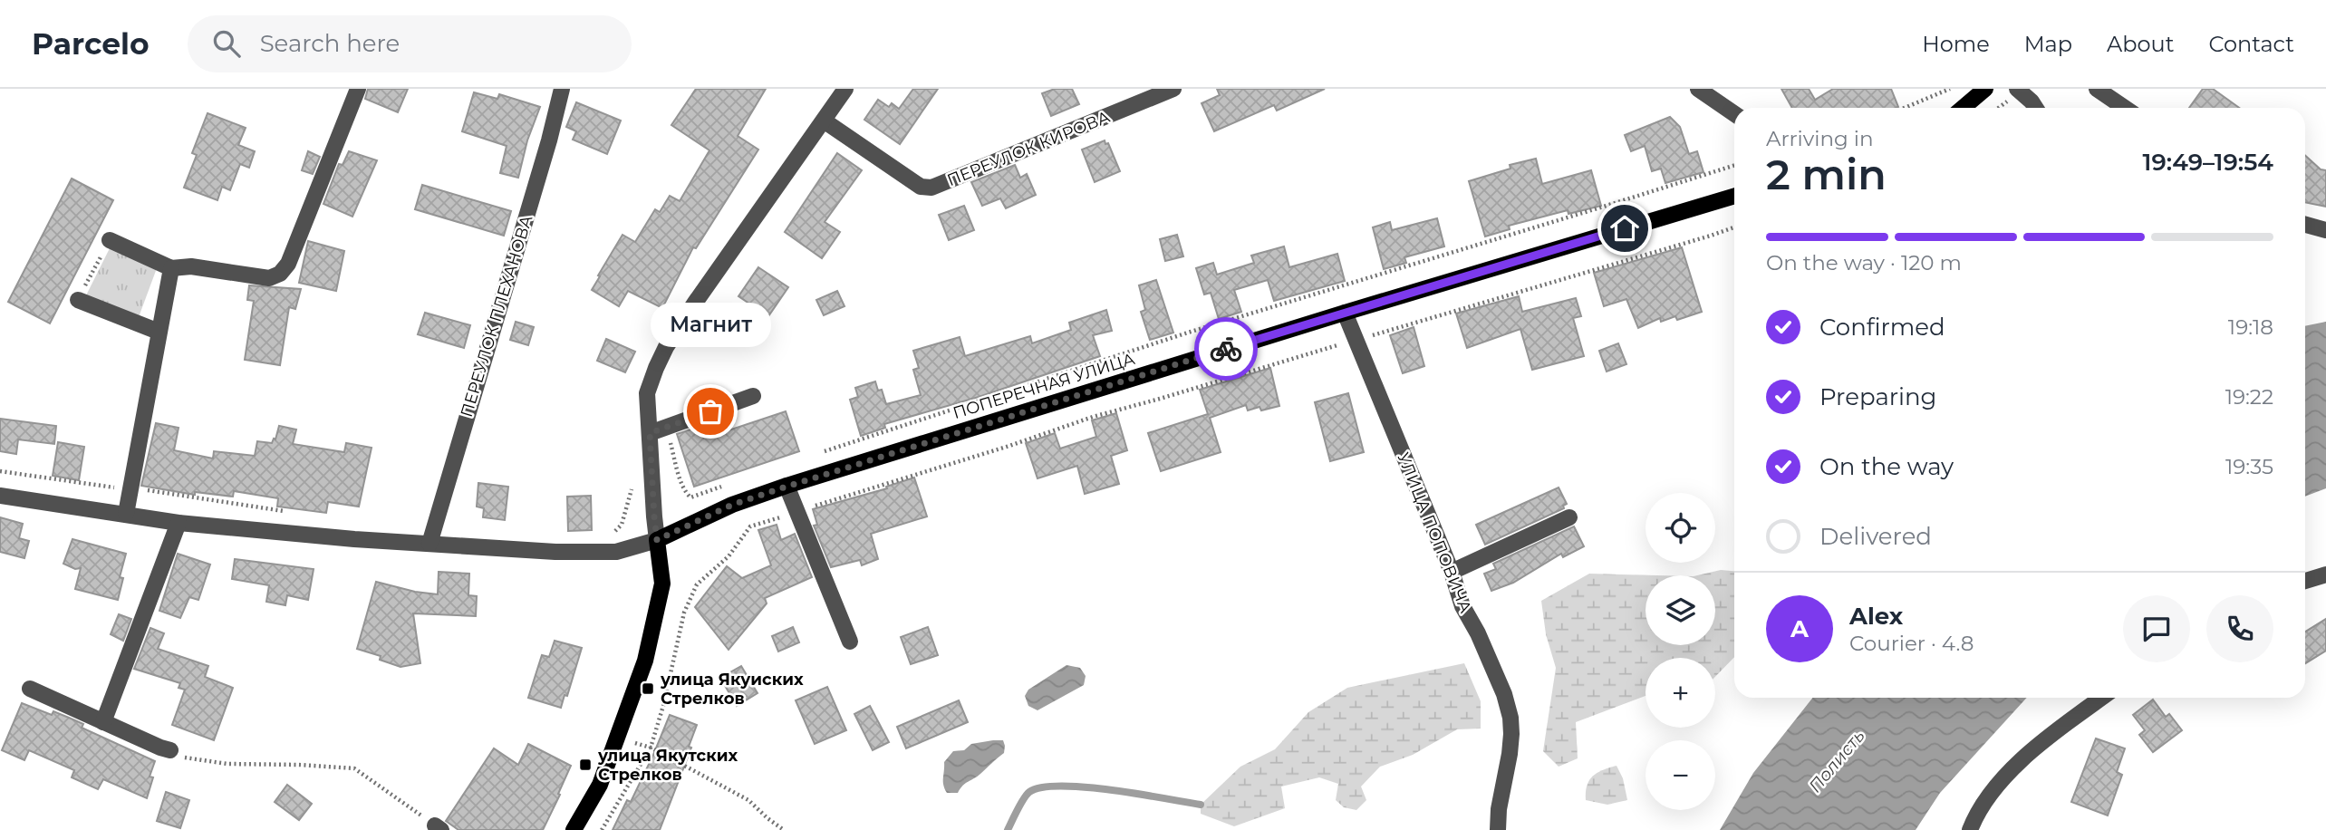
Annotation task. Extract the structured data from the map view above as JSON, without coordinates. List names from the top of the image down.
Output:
{
  "streets": {
    "main road": ["ПОПЕРЕЧНАЯ УЛИЦА"],
    "street": ["ПЕРЕУЛОК КИРОВА", "ПЕРЕУЛОК ПЛЕХАНОВА", "УЛИЦА ПОПОВИЧА"]
  },
  "crossings": [
    ["ПОПЕРЕЧНАЯ УЛИЦА", "УЛИЦА ПОПОВИЧА"]
  ],
  "water": ["Полисть"],
  "places": {
    "other": ["Магнит"],
    "transit": ["улица Якуиских Стрелков", "улица Якутских Стрелков"]
  },
  "page": {
    "header": "Parcelo",
    "search": "Search here",
    "nav": [
      "Home",
      "Map",
      "About",
      "Contact"
    ],
    "heading": ["2 min", "Arriving in", "19:49–19:54"],
    "panel": ["Alex", "Courier · 4.8"],
    "bar": "On the way · 120 m",
    "list": [
      ["Confirmed", "19:18"],
      ["Preparing", "19:22"],
      ["On the way", "19:35"],
      "Delivered"
    ],
    "bubble": "Магнит",
    "map_buttons": ["+", "−"],
    "round": "A"
  }
}
